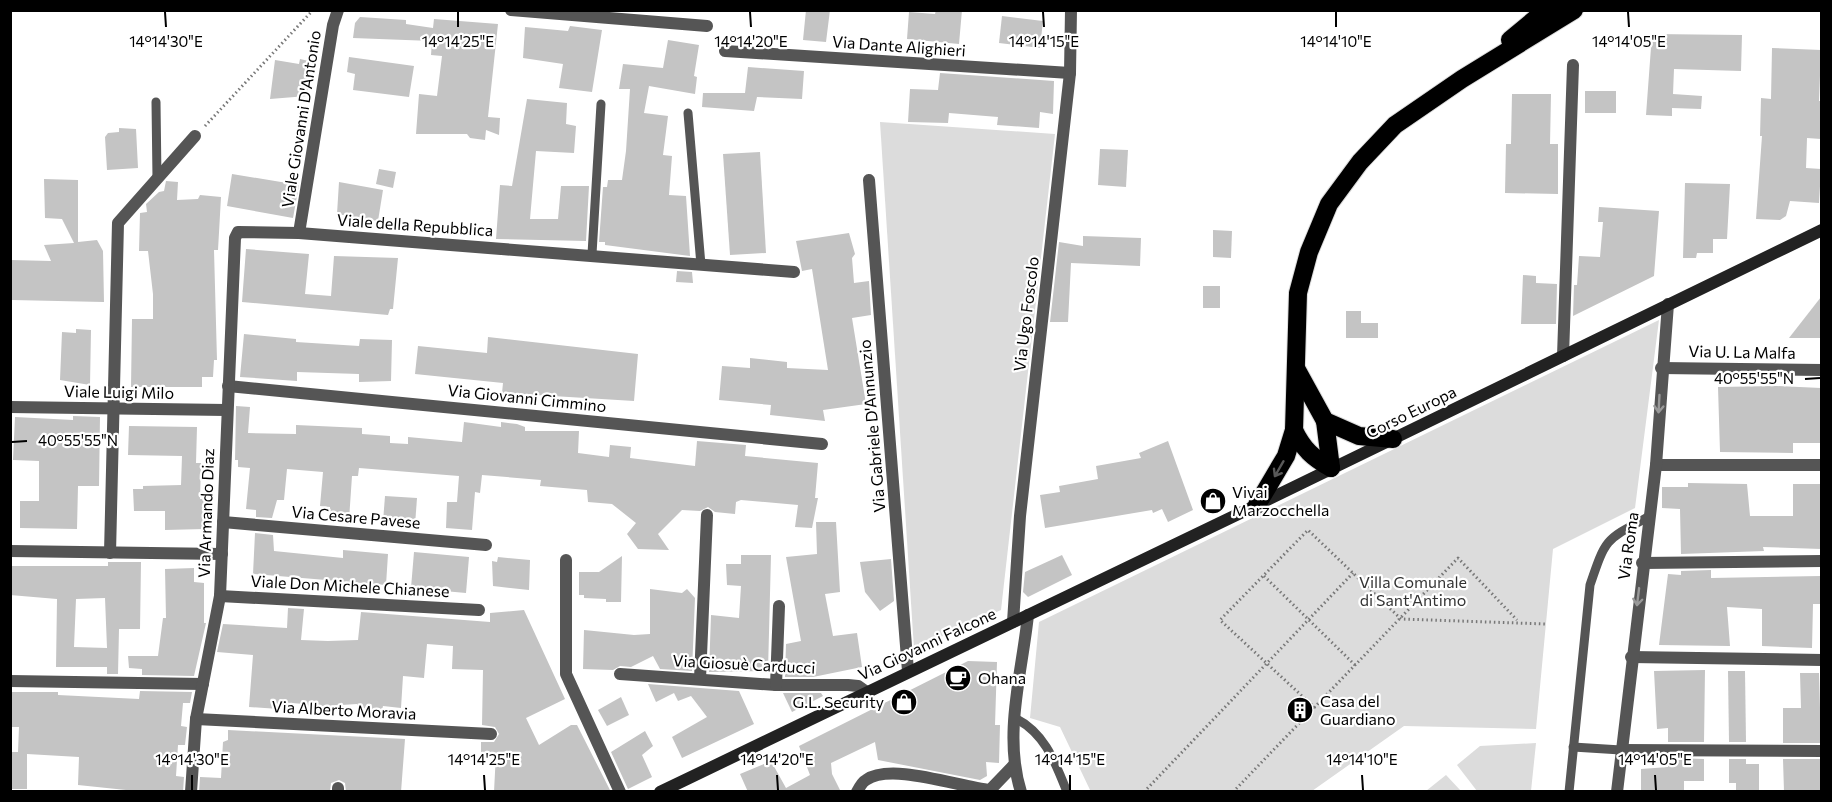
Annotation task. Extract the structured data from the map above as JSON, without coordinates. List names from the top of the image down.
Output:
{
  "streets": {
    "main road": ["Corso Europa", "Via Giovanni Falcone"],
    "street": [
      "Via Dante Alighieri",
      "Viale Giovanni D'Antonio",
      "Viale della Repubblica",
      "Via Ugo Foscolo",
      "Via U. La Malfa",
      "Viale Luigi Milo",
      "Via Giovanni Cimmino",
      "Via Gabriele D'Annunzio",
      "Via Armando Diaz",
      "Via Cesare Pavese",
      "Via Roma",
      "Viale Don Michele Chianese",
      "Via Giosuè Carducci",
      "Via Alberto Moravia"
    ]
  },
  "crossings": [
    ["Via Dante Alighieri", "Via Ugo Foscolo"],
    ["Viale Giovanni D'Antonio", "Viale della Repubblica"],
    ["Viale della Repubblica", "Via Armando Diaz"],
    ["Via Ugo Foscolo", "Corso Europa"],
    ["Via Ugo Foscolo", "Via Giovanni Falcone"],
    ["Via U. La Malfa", "Via Roma"],
    ["Viale Luigi Milo", "Via Armando Diaz"],
    ["Via Giovanni Cimmino", "Via Armando Diaz"],
    ["Corso Europa", "Via Roma"],
    ["Corso Europa", "Via Giovanni Falcone"],
    ["Via Gabriele D'Annunzio", "Via Giovanni Falcone"],
    ["Via Armando Diaz", "Via Cesare Pavese"],
    ["Via Armando Diaz", "Viale Don Michele Chianese"],
    ["Via Armando Diaz", "Via Alberto Moravia"],
    ["Via Giovanni Falcone", "Via Giosuè Carducci"]
  ],
  "one_way": ["Via Roma"],
  "parks": ["Villa Comunale di Sant'Antimo"],
  "places": {
    "shop": ["Vivai Marzocchella", "G.L. Security"],
    "cafe": ["Ohana"],
    "building": ["Casa del Guardiano"]
  },
  "coordinates": [
    "14°14'30\"E",
    "14°14'25\"E",
    "14°14'20\"E",
    "14°14'15\"E",
    "14°14'10\"E",
    "14°14'05\"E",
    "40°55'55\"N"
  ]
}
